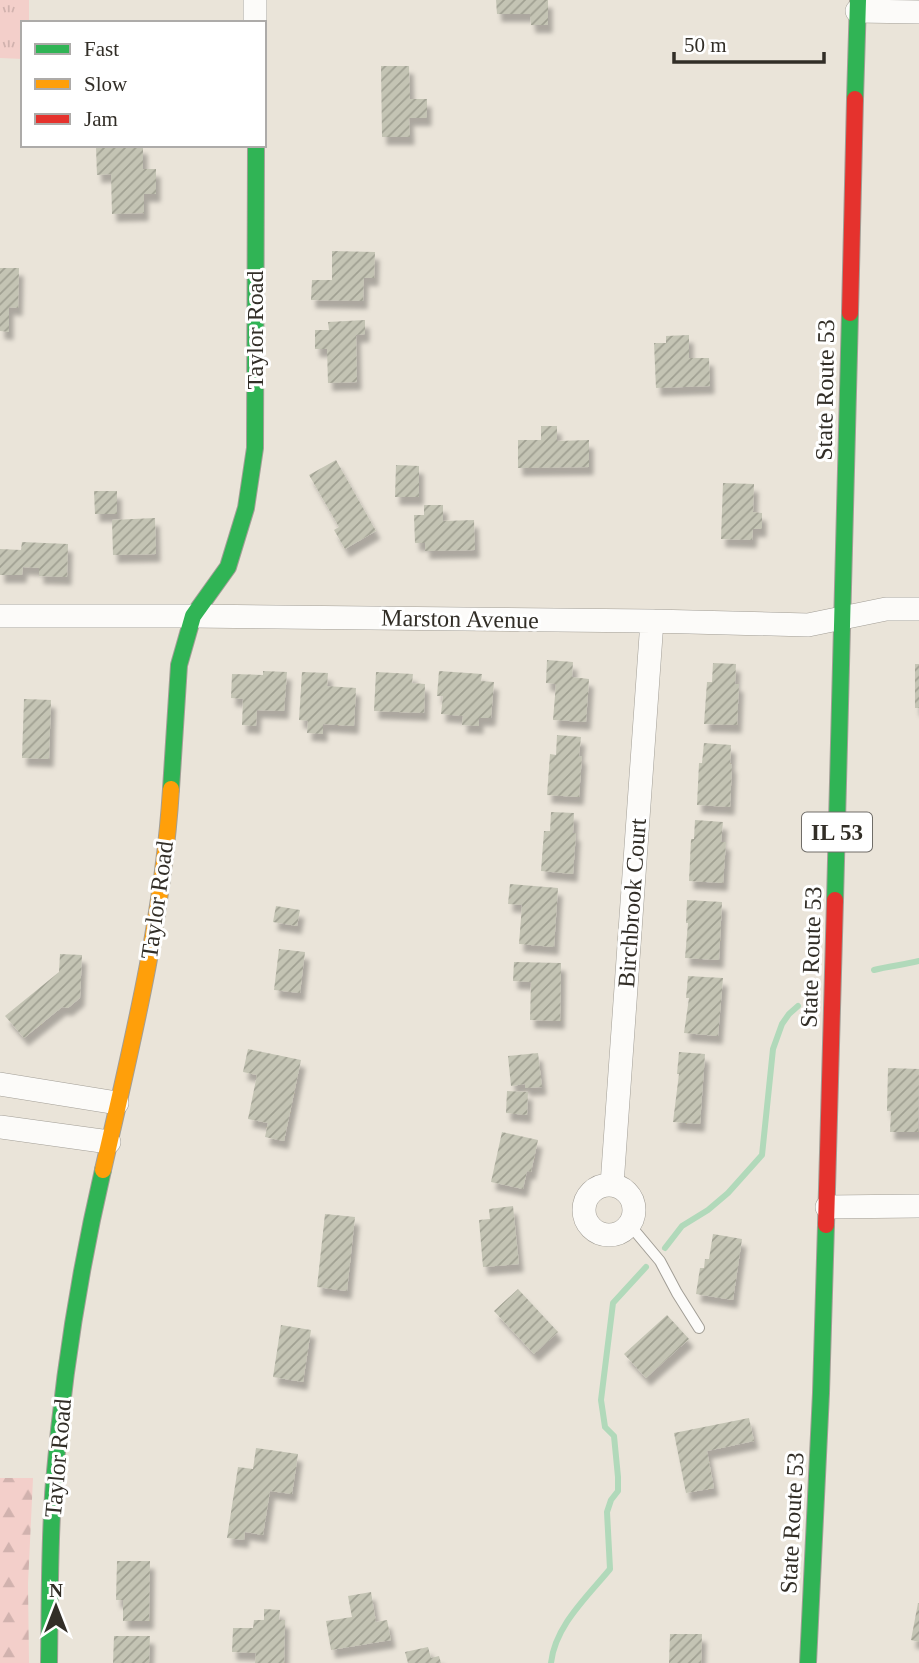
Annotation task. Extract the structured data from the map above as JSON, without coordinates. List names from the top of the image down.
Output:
{
  "streets": {
    "main road": ["Taylor Road", "State Route 53", "IL 53"],
    "street": ["Marston Avenue", "Birchbrook Court"]
  },
  "crossings": [
    ["Taylor Road", "Marston Avenue"],
    ["State Route 53", "Marston Avenue"],
    ["Marston Avenue", "Birchbrook Court"]
  ],
  "legend": ["Fast", "Slow", "Jam"],
  "scale_bar": "50 m",
  "north": "top"
}
